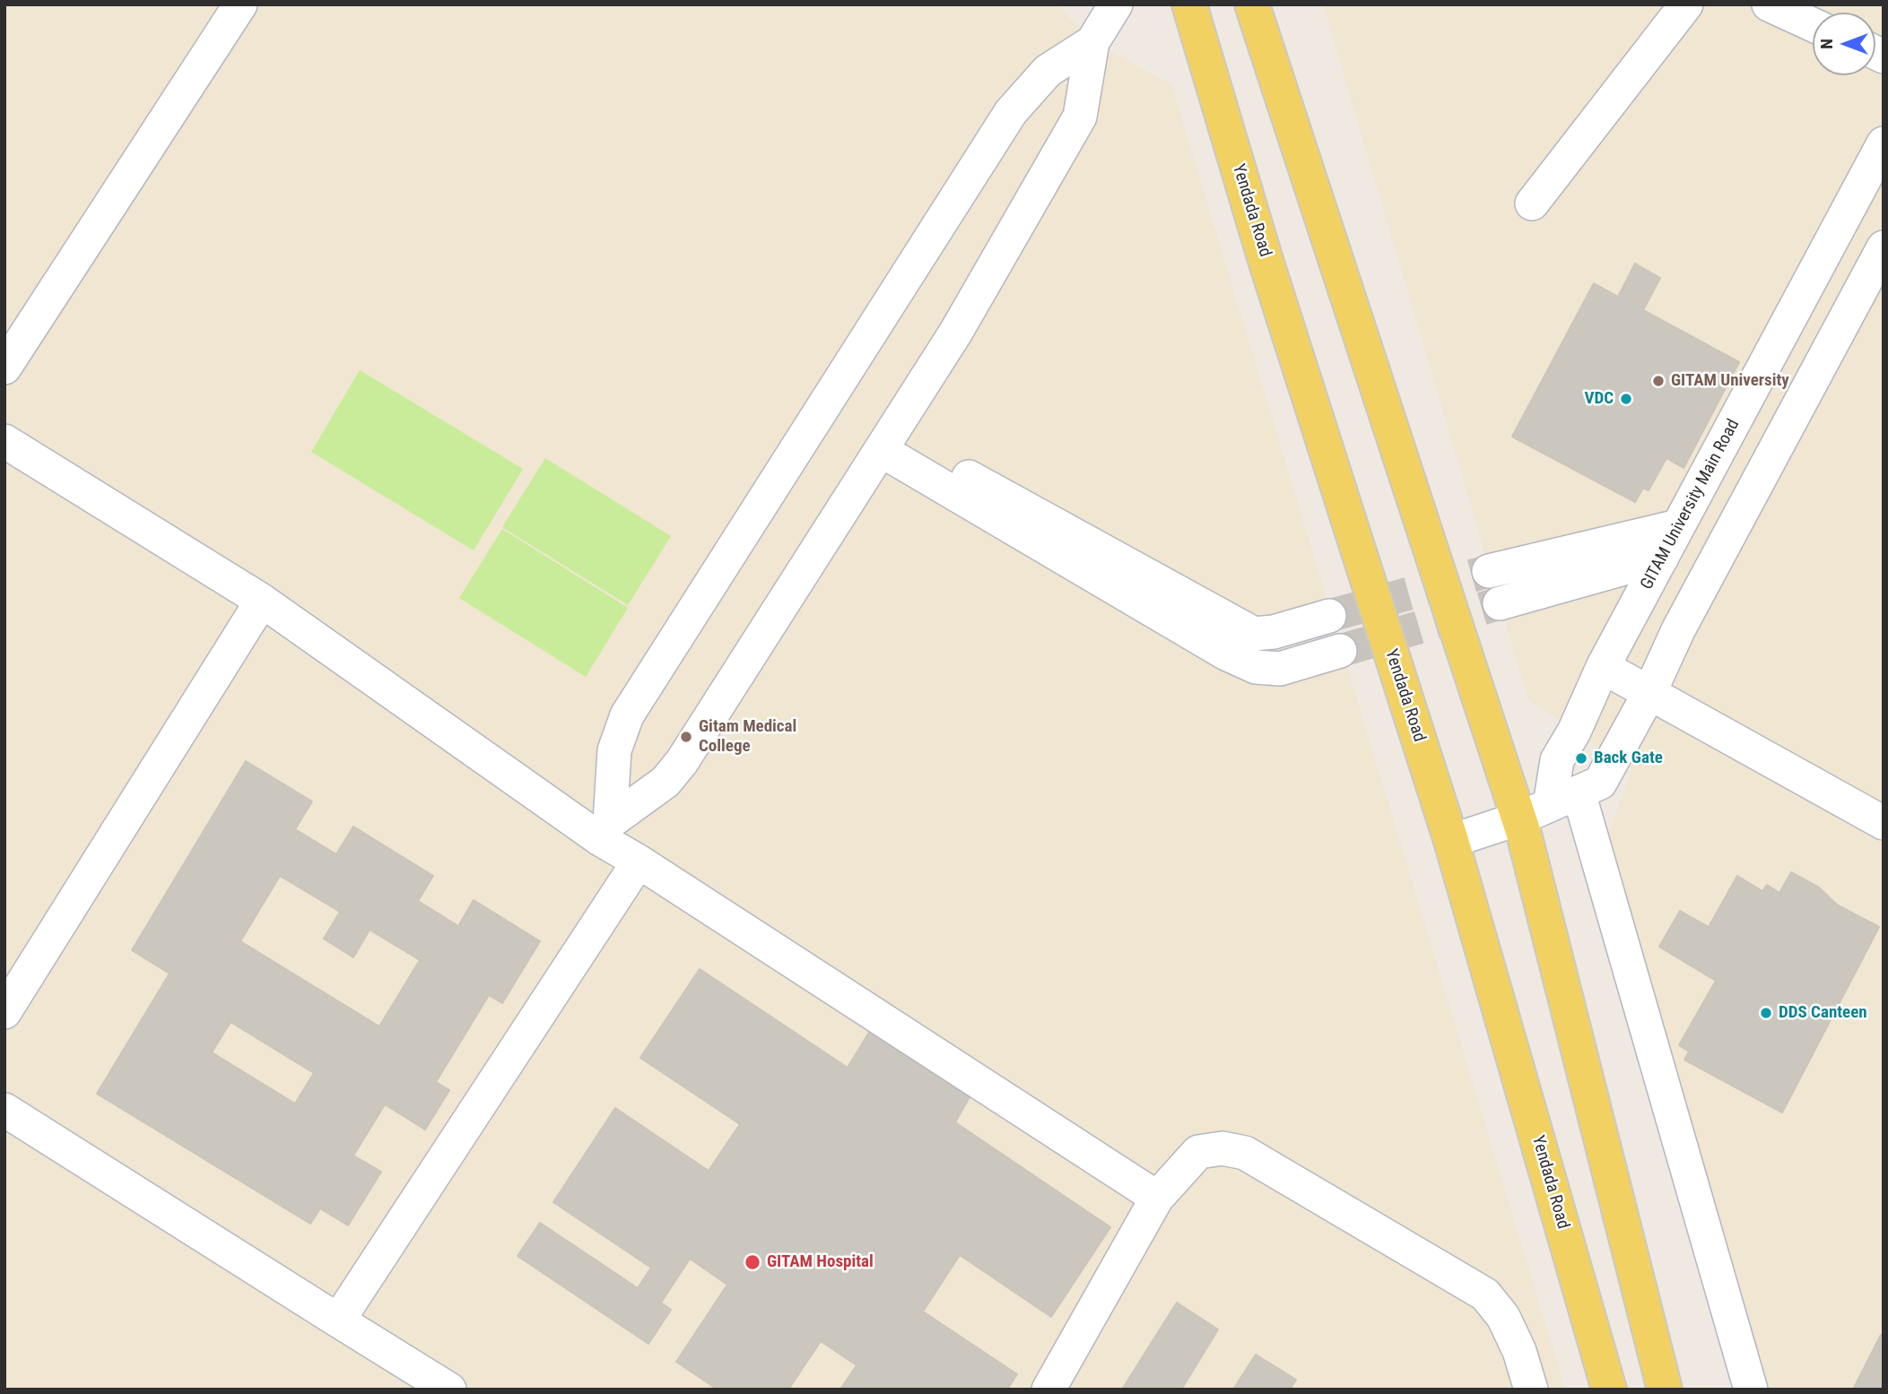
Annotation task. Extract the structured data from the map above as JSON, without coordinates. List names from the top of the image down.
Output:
{
  "streets": {
    "main road": ["Yendada Road"],
    "street": ["GITAM University Main Road"]
  },
  "places": [
    "GITAM University",
    "VDC",
    "Gitam Medical College",
    "Back Gate",
    "DDS Canteen",
    "GITAM Hospital"
  ],
  "north": "left"
}
